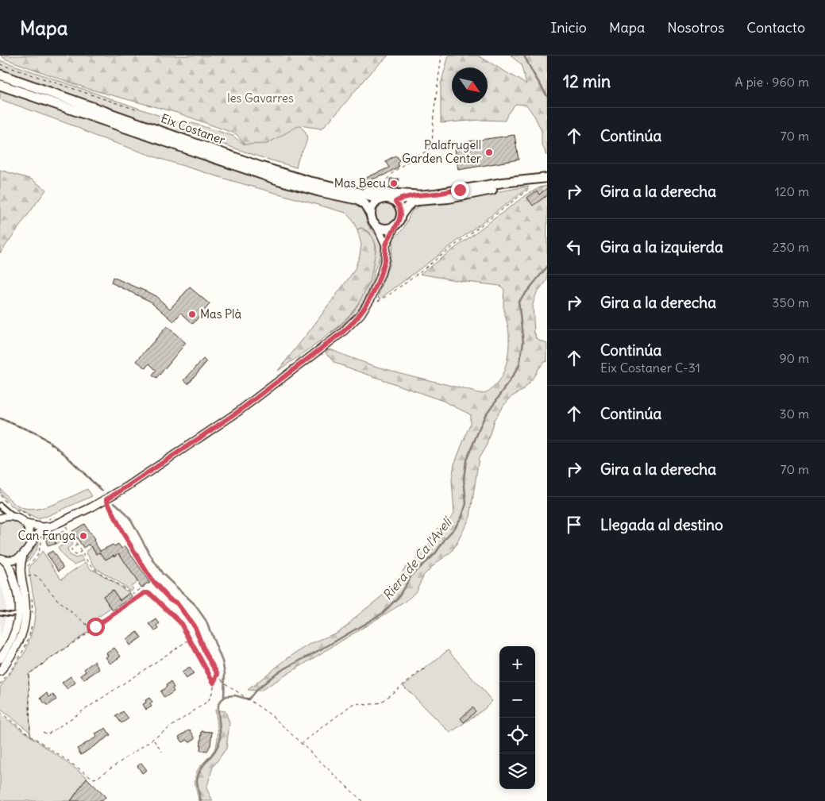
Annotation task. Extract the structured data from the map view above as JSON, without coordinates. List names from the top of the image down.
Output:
{
  "streets": {
    "highway": ["Eix Costaner"]
  },
  "water": ["Riera de Ca l'Avelí"],
  "parks": ["les Gavarres"],
  "places": [
    "Palafrugell Garden Center",
    "Mas Becu",
    "Mas Plà",
    "Can Fanga"
  ],
  "north": "bottom right",
  "page": {
    "header": "Mapa",
    "nav": [
      "Inicio",
      "Mapa",
      "Nosotros",
      "Contacto"
    ],
    "heading": ["12 min", "A pie · 960 m"],
    "list": [
      ["Continúa", "70 m"],
      ["Gira a la derecha", "120 m"],
      ["Gira a la izquierda", "230 m"],
      ["Gira a la derecha", "350 m"],
      ["Continúa", "Eix Costaner C-31", "90 m"],
      ["Continúa", "30 m"],
      ["Gira a la derecha", "70 m"],
      "Llegada al destino"
    ],
    "map_buttons": ["+", "−"]
  }
}
